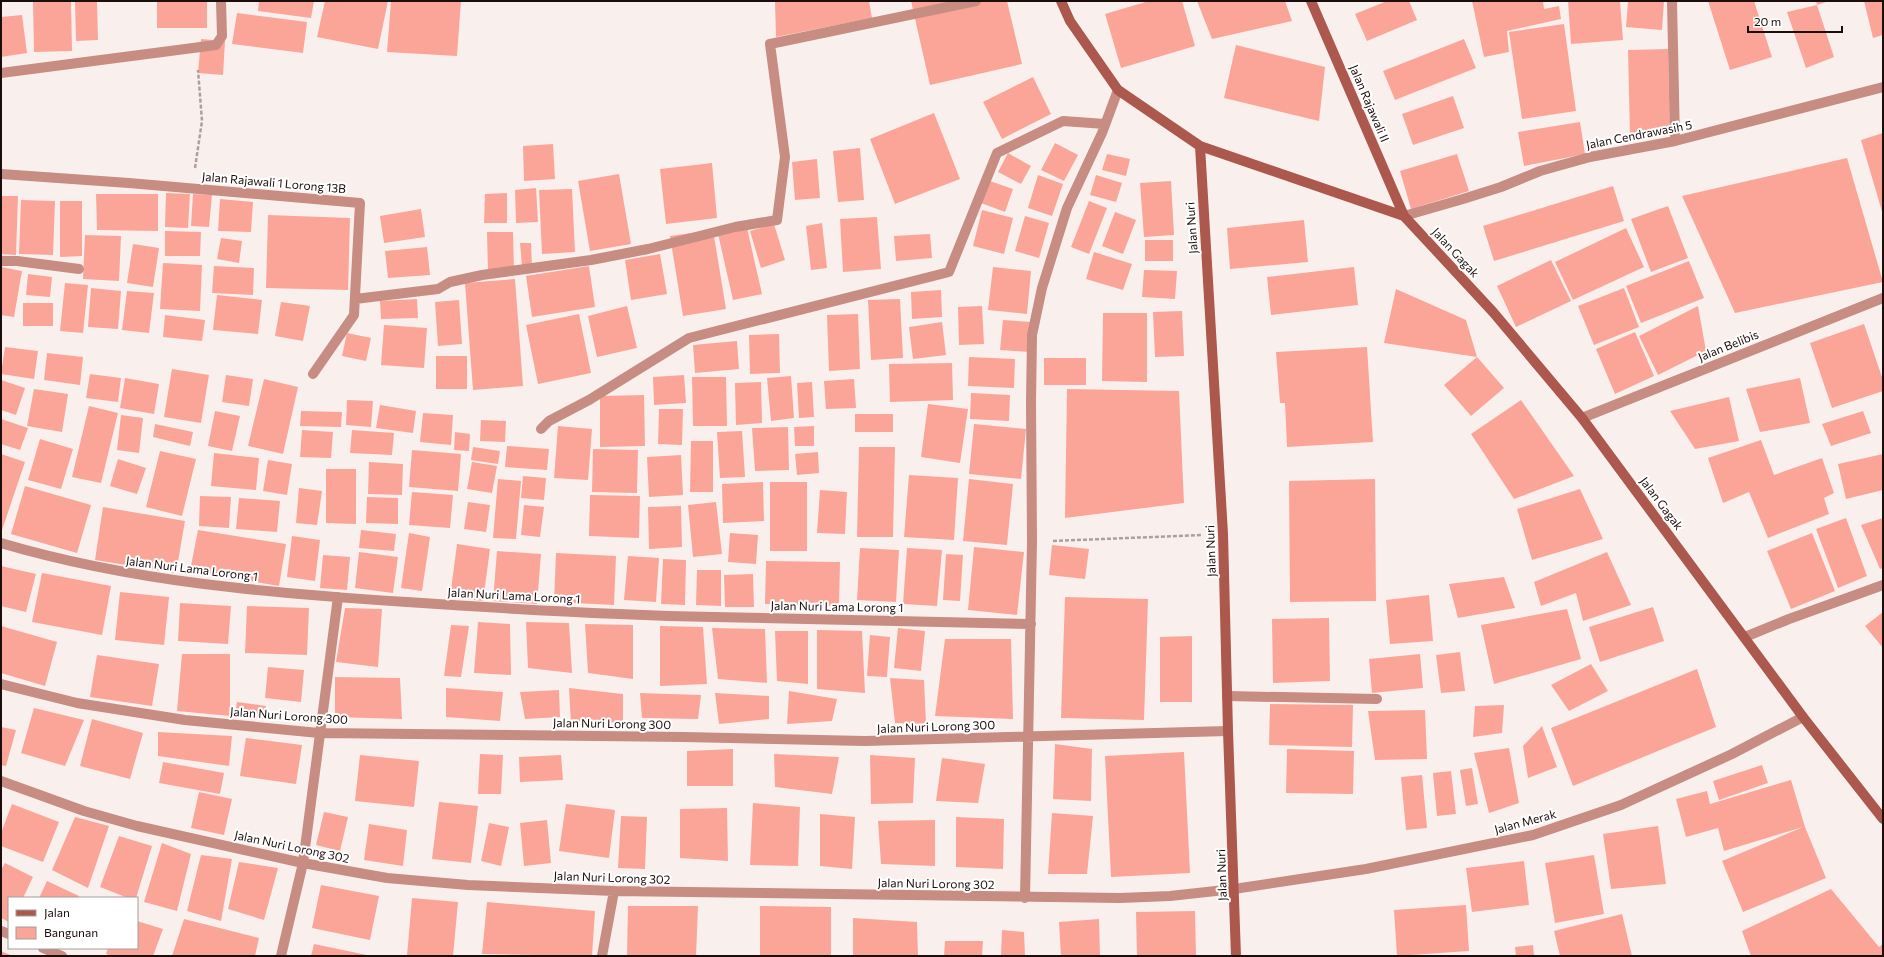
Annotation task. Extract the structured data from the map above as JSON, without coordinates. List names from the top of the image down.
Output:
{
  "streets": {
    "main road": ["Jalan Rajawali II", "Jalan Nuri", "Jalan Gagak"],
    "street": [
      "Jalan Cendrawasih 5",
      "Jalan Rajawali 1 Lorong 13B",
      "Jalan Belibis",
      "Jalan Nuri Lama Lorong 1",
      "Jalan Nuri Lorong 300",
      "Jalan Merak",
      "Jalan Nuri Lorong 302"
    ]
  },
  "crossings": [
    ["Jalan Rajawali II", "Jalan Cendrawasih 5"],
    ["Jalan Rajawali II", "Jalan Gagak"],
    ["Jalan Cendrawasih 5", "Jalan Gagak"],
    ["Jalan Nuri", "Jalan Nuri Lorong 300"],
    ["Jalan Nuri", "Jalan Merak"],
    ["Jalan Nuri", "Jalan Nuri Lorong 302"],
    ["Jalan Gagak", "Jalan Belibis"],
    ["Jalan Gagak", "Jalan Merak"],
    ["Jalan Merak", "Jalan Nuri Lorong 302"]
  ],
  "legend": ["Jalan", "Bangunan"],
  "scale_bar": "20 m"
}
